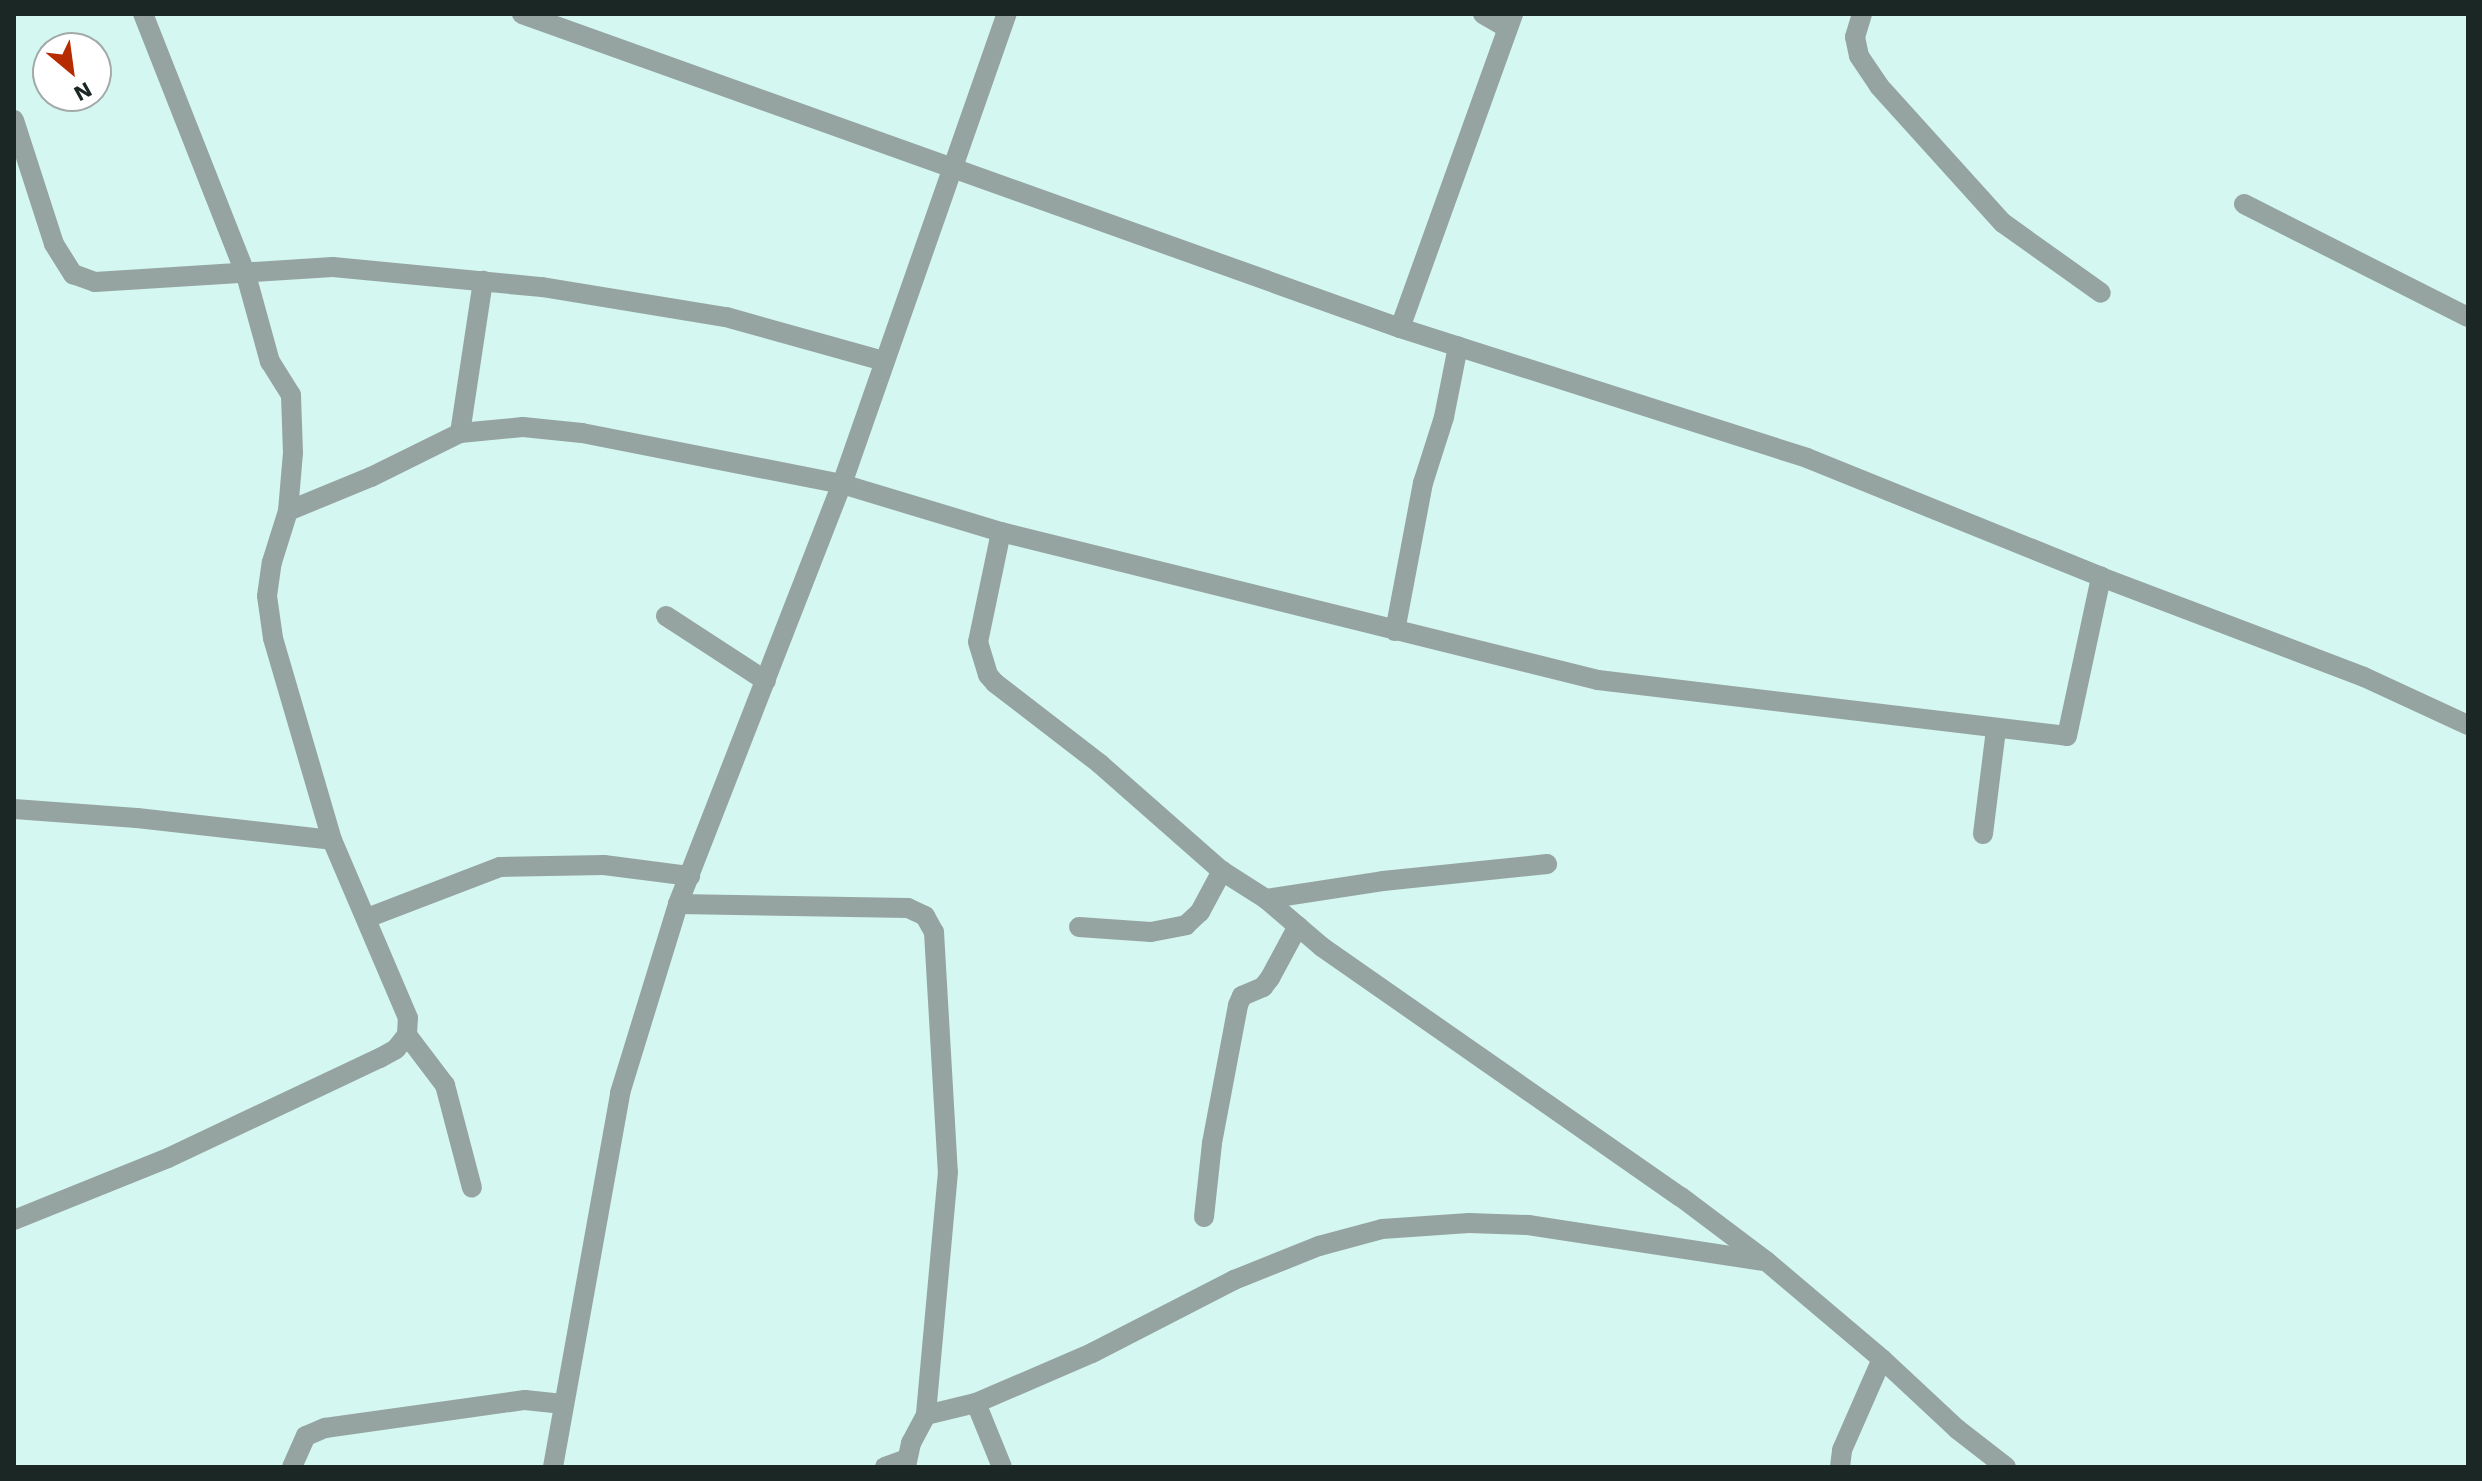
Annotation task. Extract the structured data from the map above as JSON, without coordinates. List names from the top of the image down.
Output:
{
  "north": "bottom right"
}
